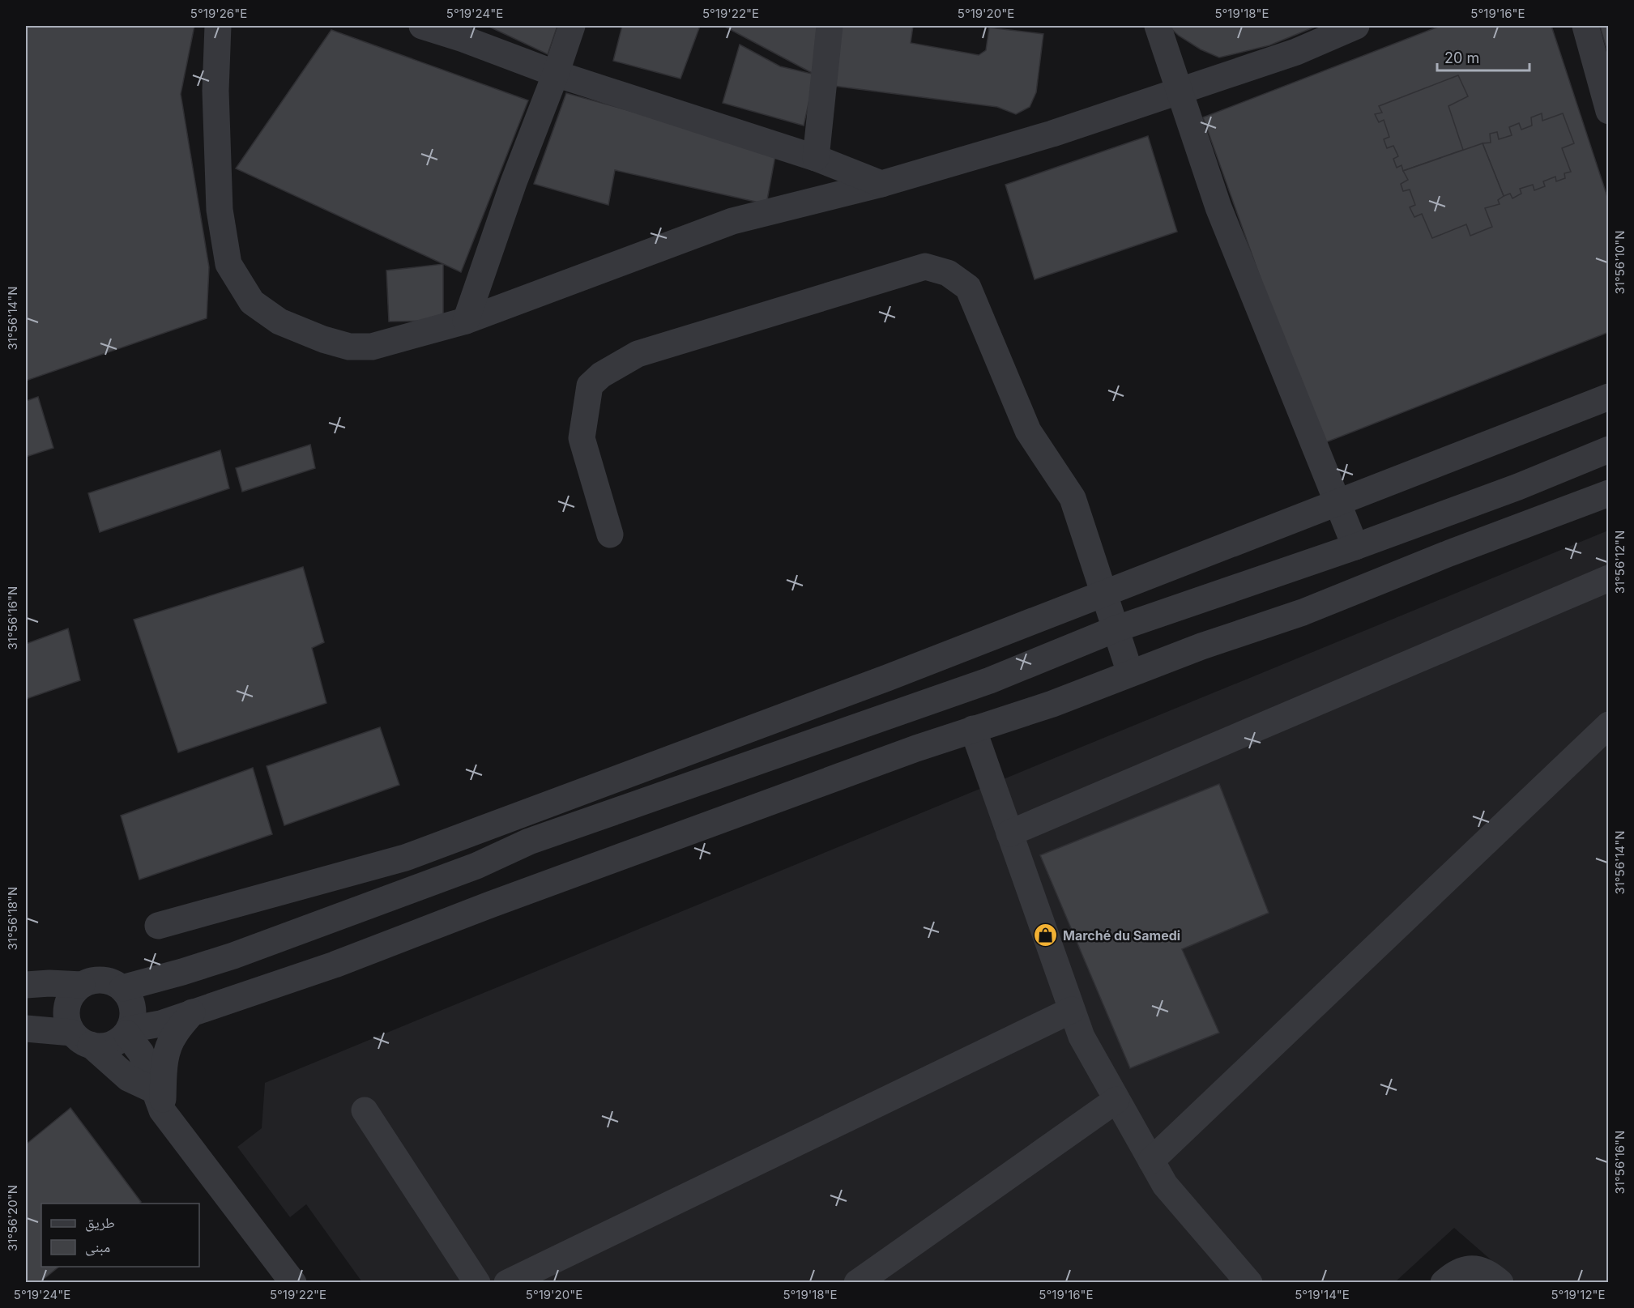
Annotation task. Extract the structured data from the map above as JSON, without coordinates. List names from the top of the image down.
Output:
{
  "places": {
    "shop": ["Marché du Samedi"]
  },
  "legend": ["طريق", "مبنى"],
  "scale_bar": "20 m",
  "coordinates": [
    "5°19'26\"E",
    "5°19'24\"E",
    "5°19'22\"E",
    "5°19'20\"E",
    "5°19'18\"E",
    "5°19'16\"E",
    "31°56'10\"N",
    "31°56'14\"N",
    "31°56'12\"N",
    "31°56'16\"N",
    "31°56'18\"N",
    "31°56'20\"N",
    "5°19'14\"E",
    "5°19'12\"E"
  ]
}
